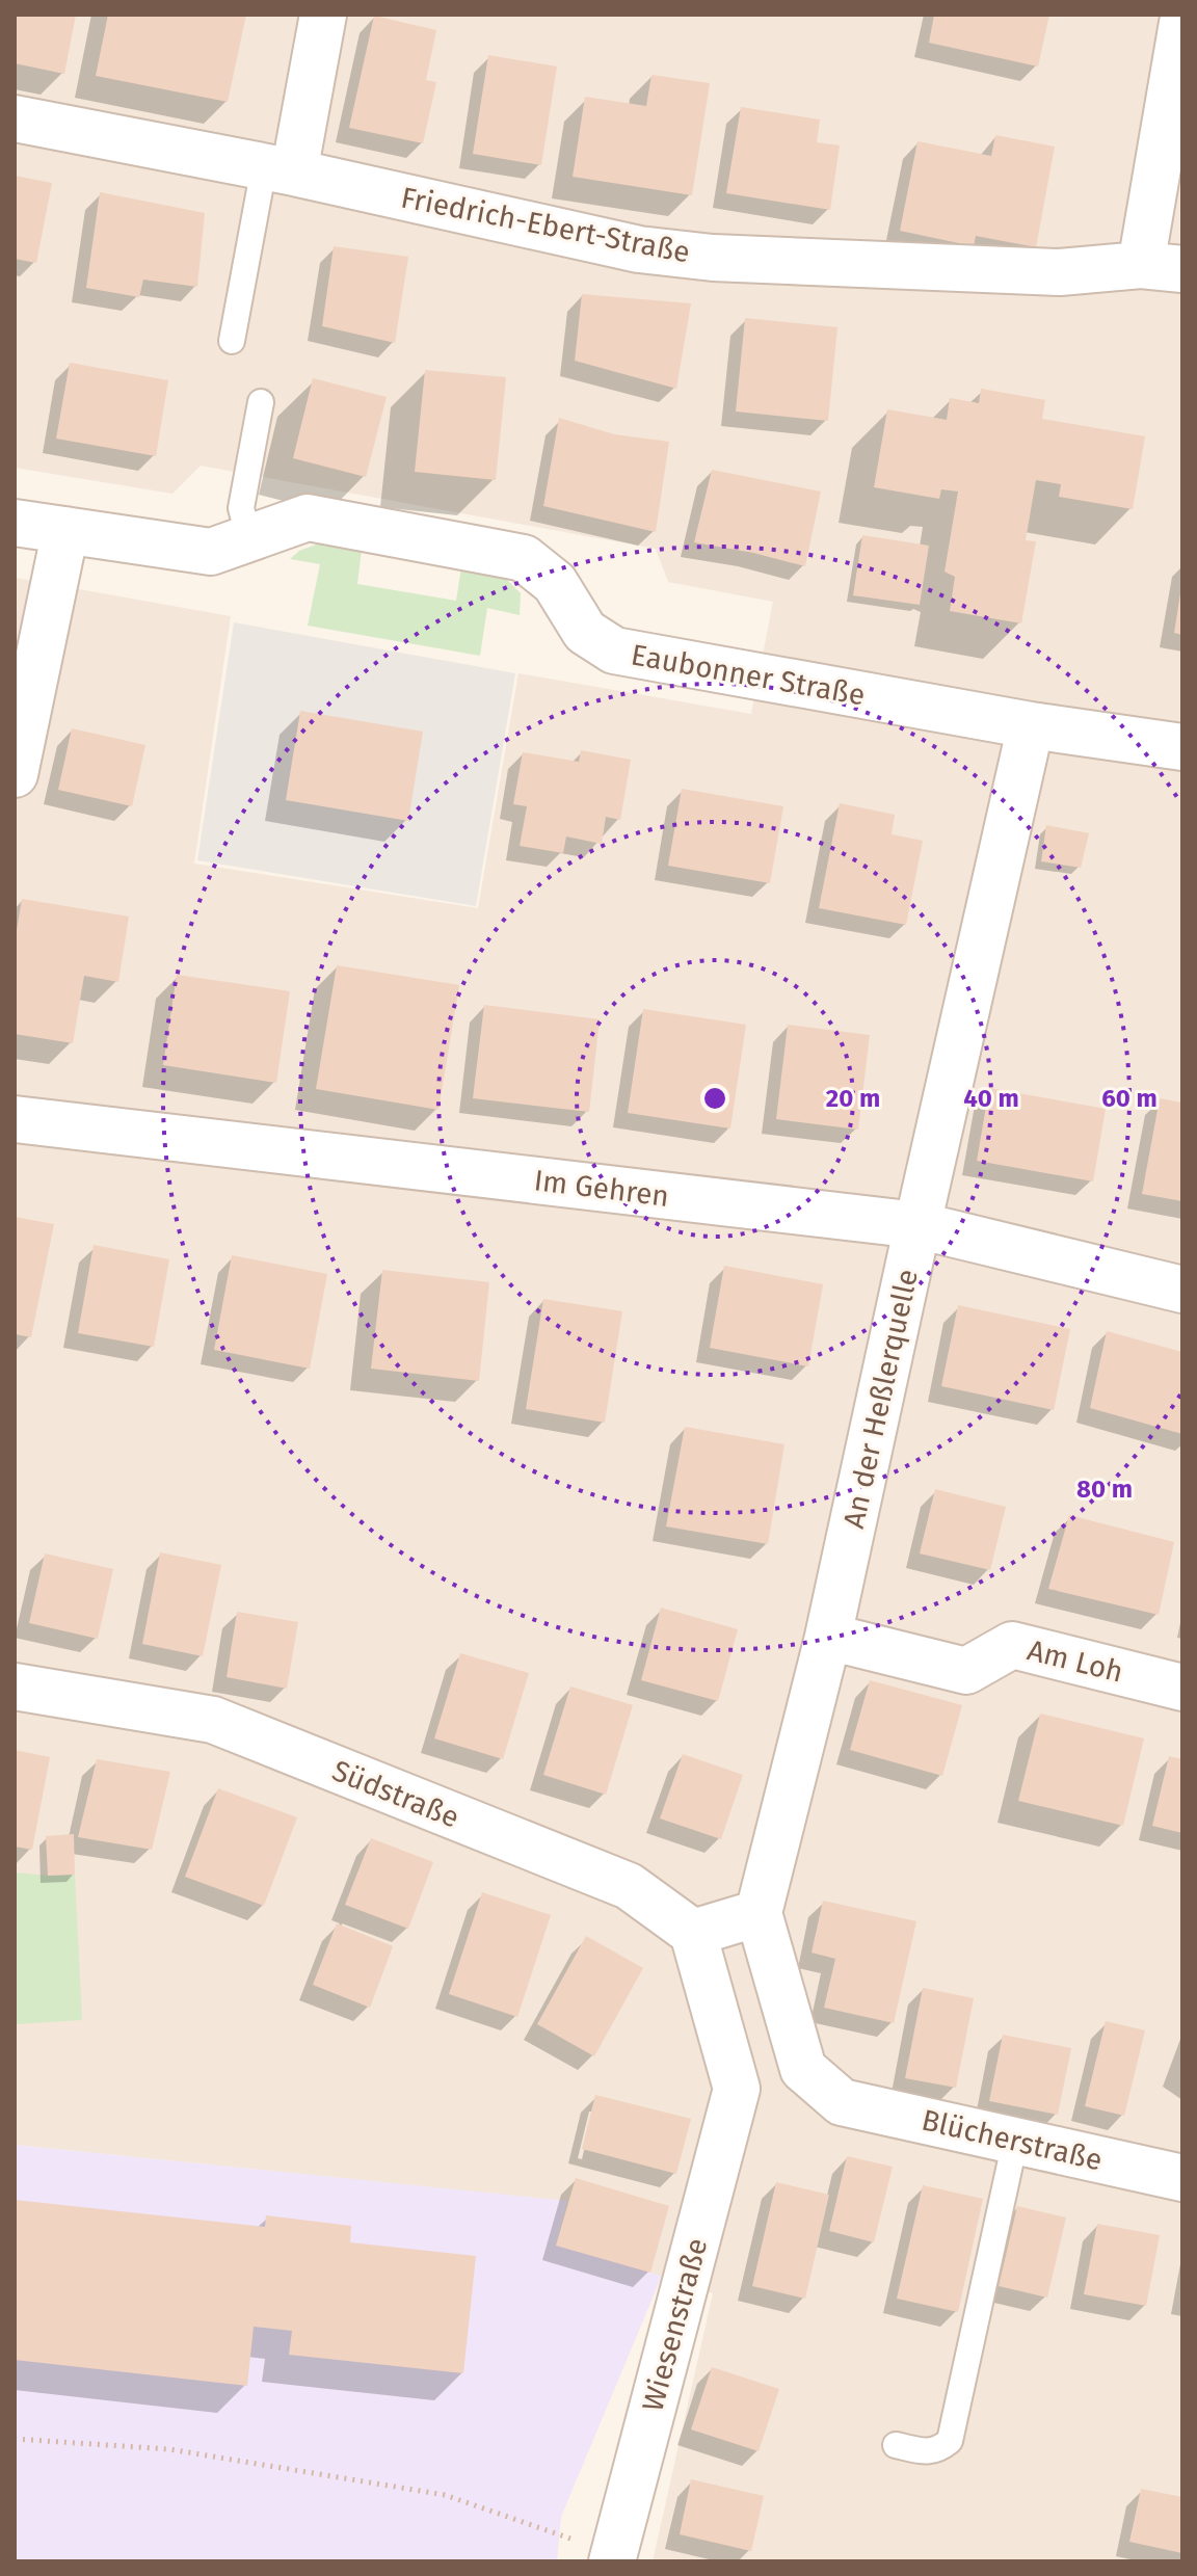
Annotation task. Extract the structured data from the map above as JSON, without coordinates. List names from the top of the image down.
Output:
{
  "streets": {
    "street": [
      "Friedrich-Ebert-Straße",
      "Eaubonner Straße",
      "Im Gehren",
      "An der Heßlerquelle",
      "Am Loh",
      "Südstraße",
      "Blücherstraße",
      "Wiesenstraße"
    ]
  },
  "crossings": [
    ["Eaubonner Straße", "An der Heßlerquelle"],
    ["Im Gehren", "An der Heßlerquelle"],
    ["An der Heßlerquelle", "Am Loh"]
  ],
  "rings": [
    "20 m",
    "40 m",
    "60 m",
    "80 m"
  ]
}
